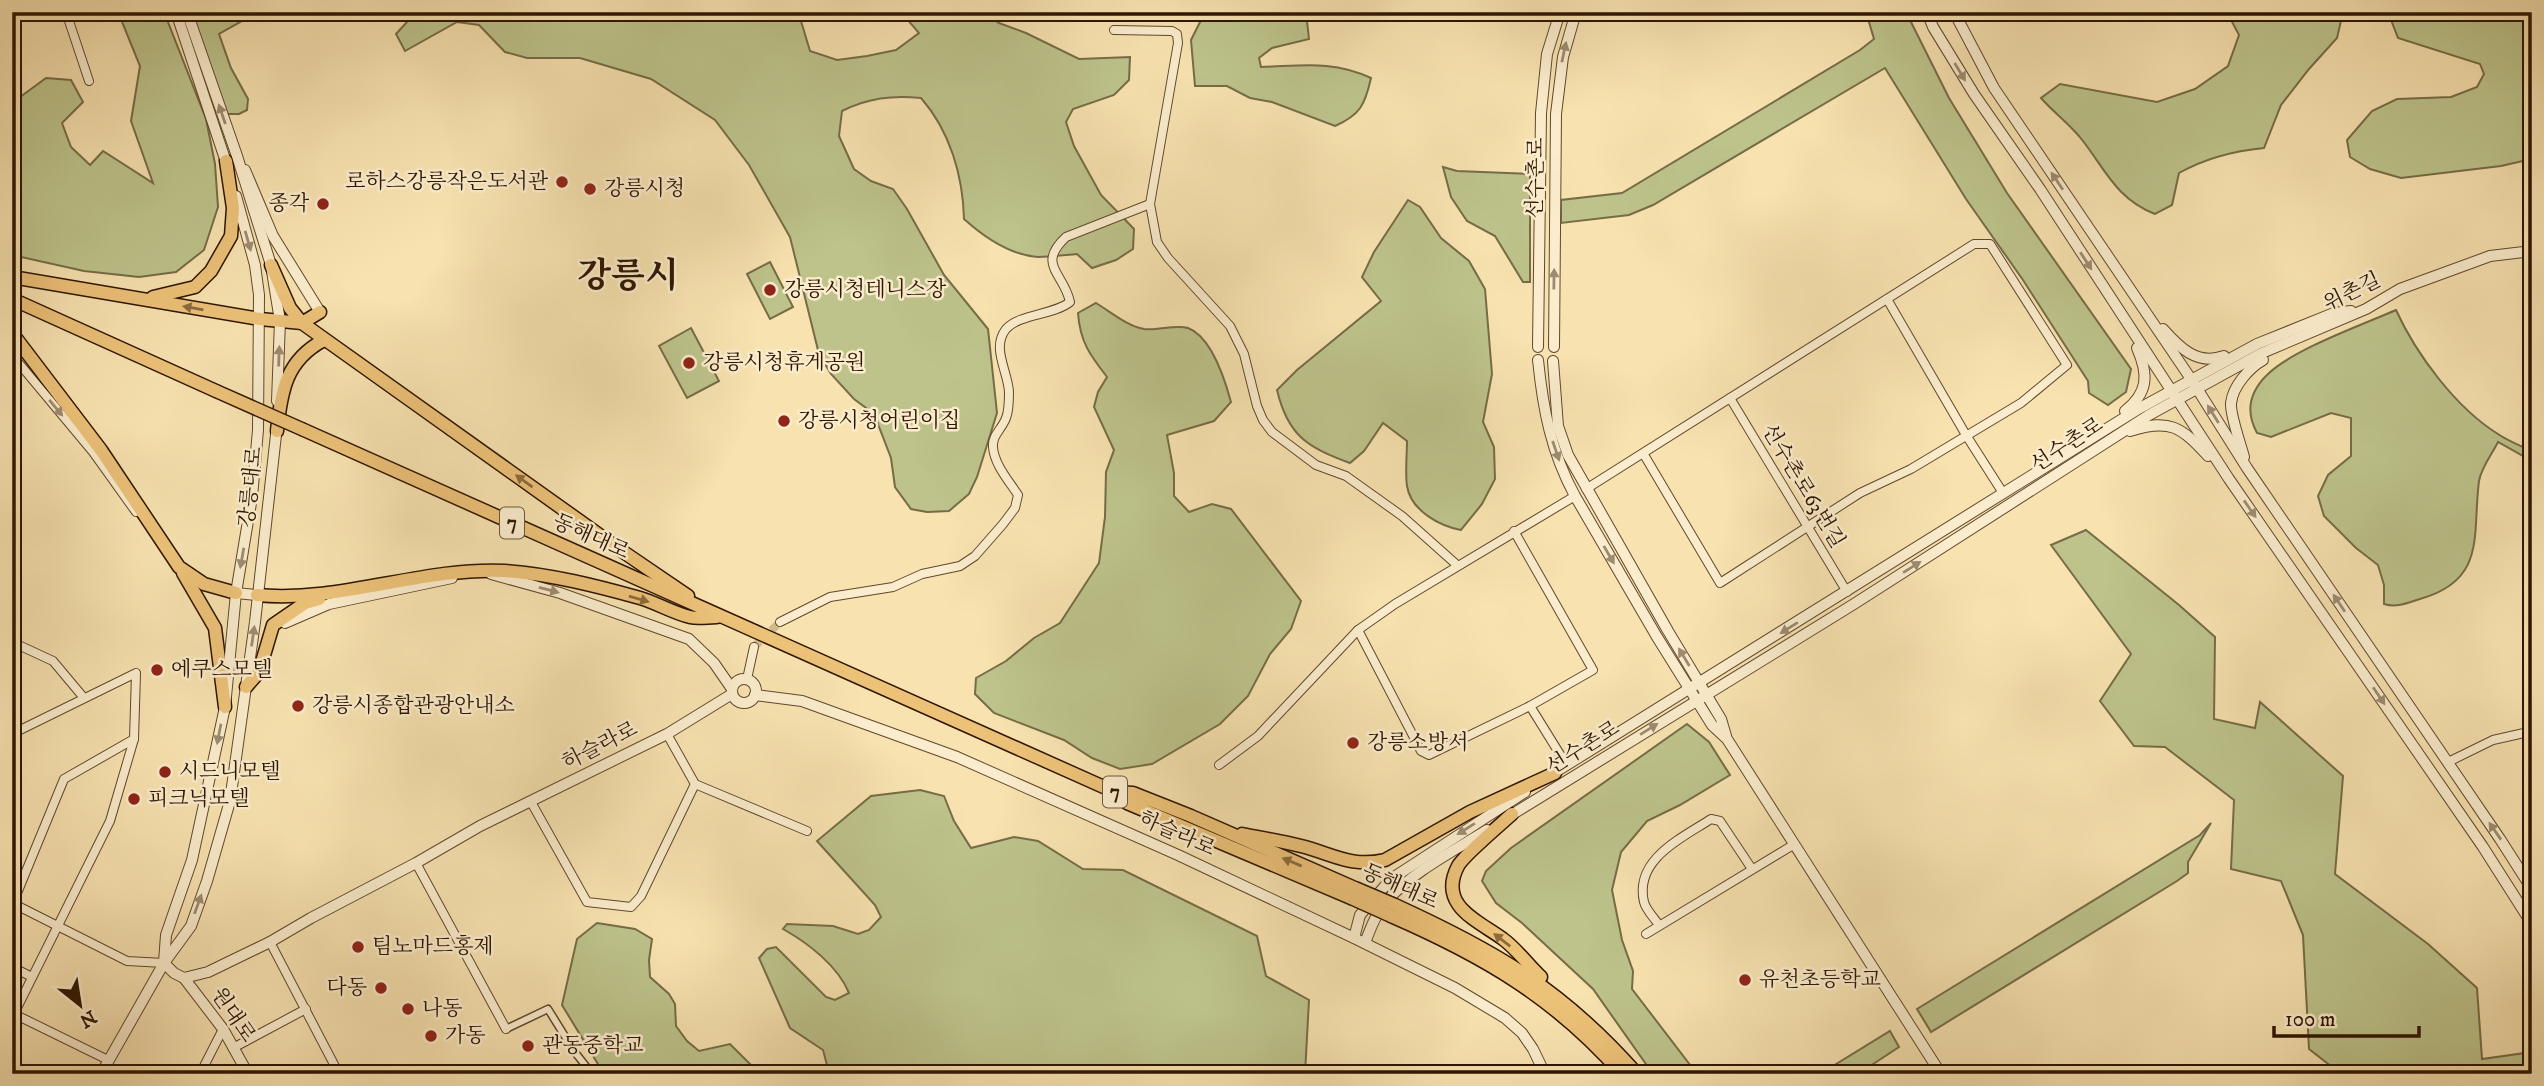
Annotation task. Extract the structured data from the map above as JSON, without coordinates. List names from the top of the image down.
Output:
{
  "streets": {
    "main road": ["7", "동해대로"],
    "street": [
      "선수촌로",
      "위촌길",
      "선수촌로63번길",
      "강릉대로",
      "하슬라로",
      "원대로"
    ]
  },
  "crossings": [
    ["선수촌로", "위촌길"],
    ["선수촌로", "선수촌로63번길"],
    ["선수촌로", "하슬라로"],
    ["강릉대로", "원대로"],
    ["하슬라로", "원대로"]
  ],
  "districts": ["강릉시"],
  "places": [
    "로하스강릉작은도서관",
    "강릉시청",
    "종각",
    "강릉시청테니스장",
    "강릉시청휴게공원",
    "강릉시청어린이집",
    "에쿠스모텔",
    "강릉시종합관광안내소",
    "강릉소방서",
    "시드니모텔",
    "피크닉모텔",
    "팀노마드홍제",
    "유천초등학교",
    "다동",
    "나동",
    "가동",
    "관동중학교"
  ],
  "scale_bar": "100 m",
  "north": "bottom right"
}
